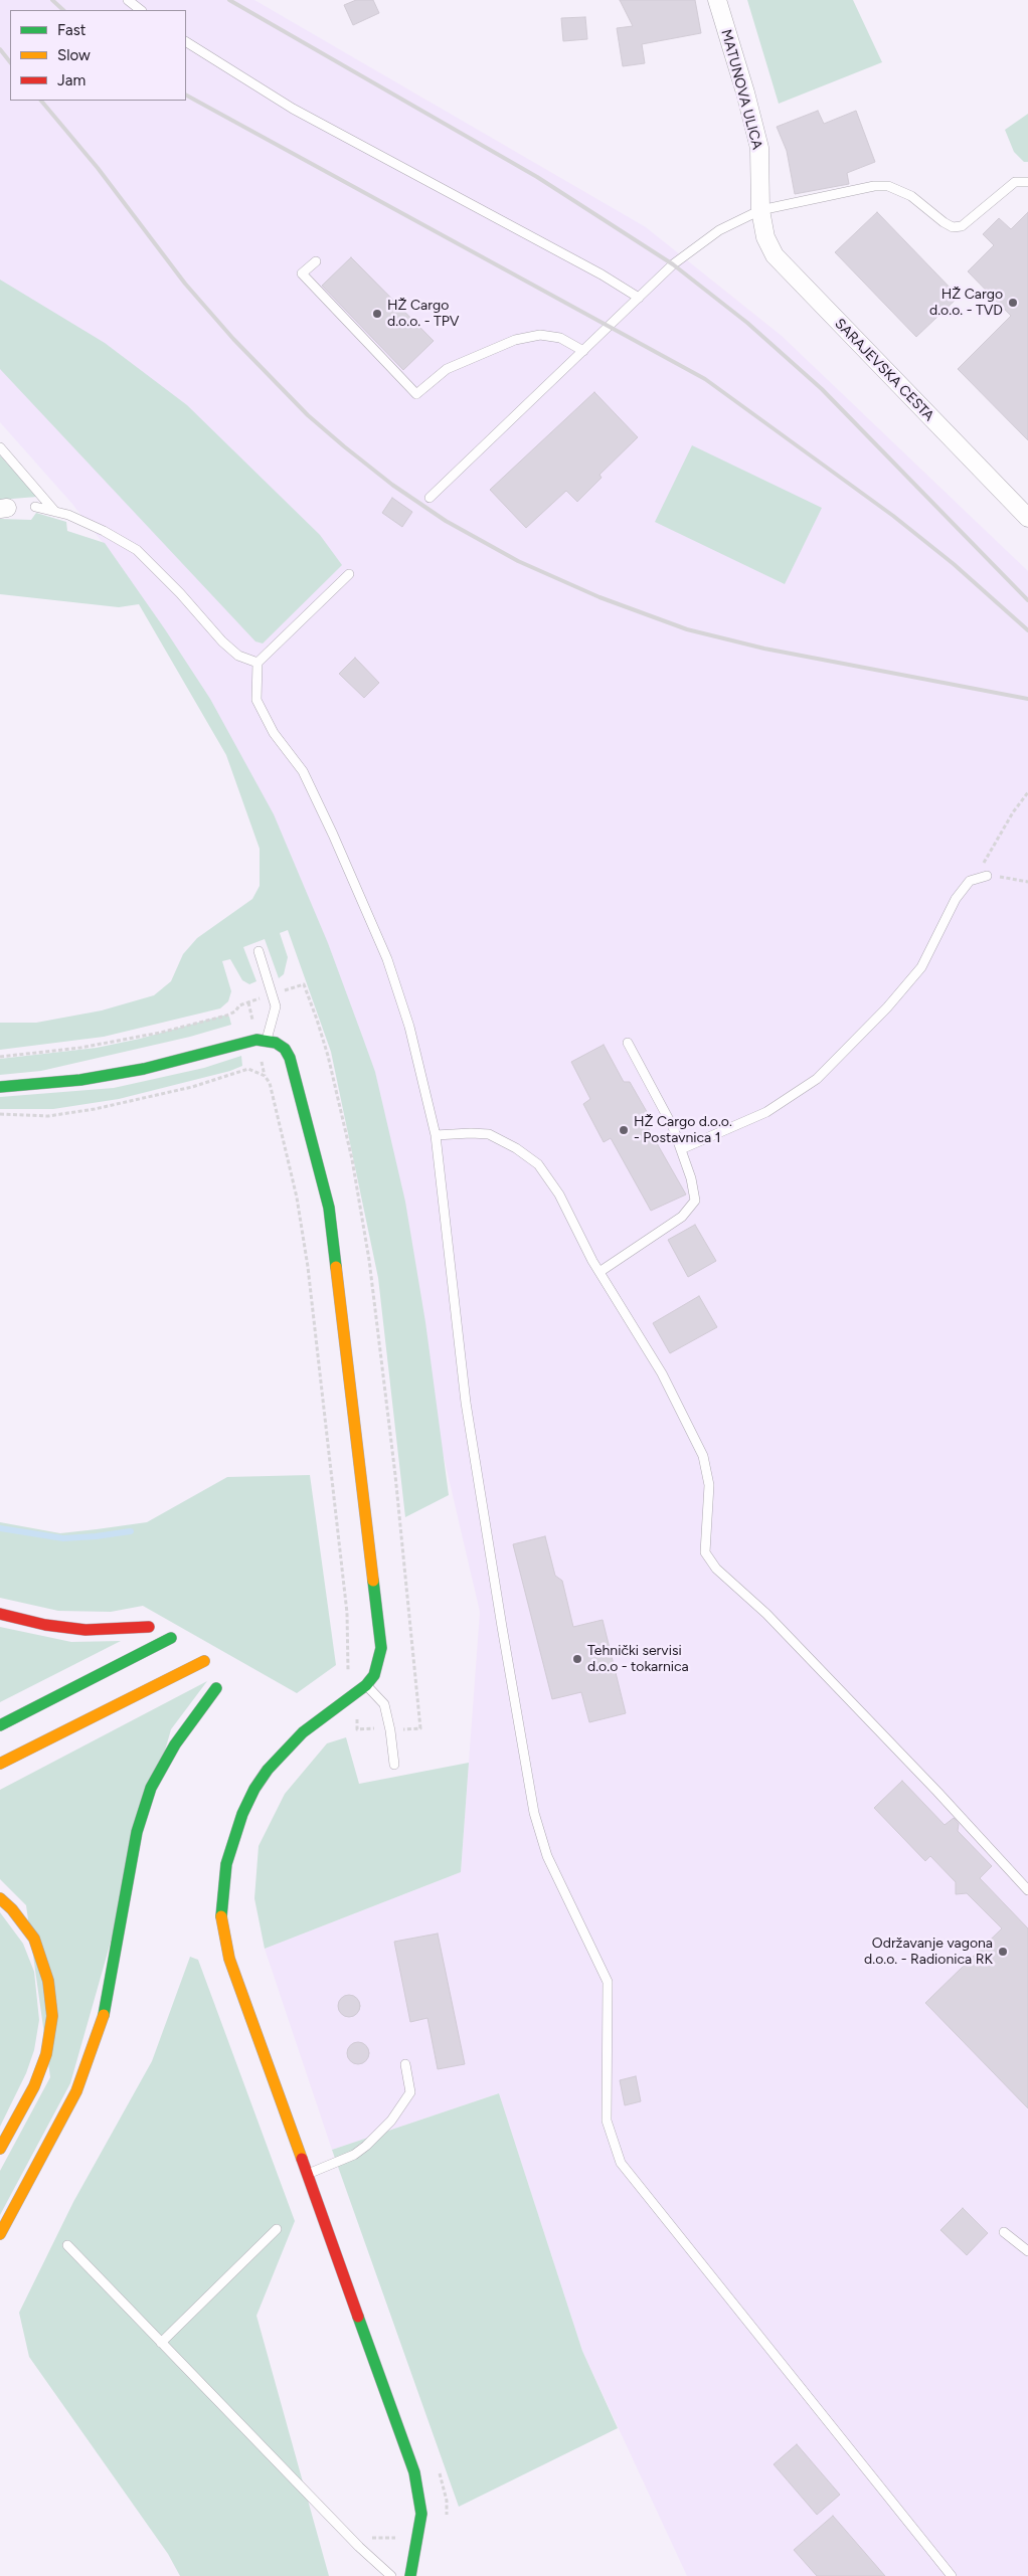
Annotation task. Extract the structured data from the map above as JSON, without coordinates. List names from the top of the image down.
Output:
{
  "streets": {
    "street": ["MATUNOVA ULICA", "SARAJEVSKA CESTA"]
  },
  "crossings": [
    ["MATUNOVA ULICA", "SARAJEVSKA CESTA"]
  ],
  "places": [
    "HŽ Cargo d.o.o. - TVD",
    "HŽ Cargo d.o.o. - TPV",
    "HŽ Cargo d.o.o. - Postavnica 1",
    "Tehnički servisi d.o.o - tokarnica",
    "Održavanje vagona d.o.o. - Radionica RK"
  ],
  "legend": ["Fast", "Slow", "Jam"]
}
